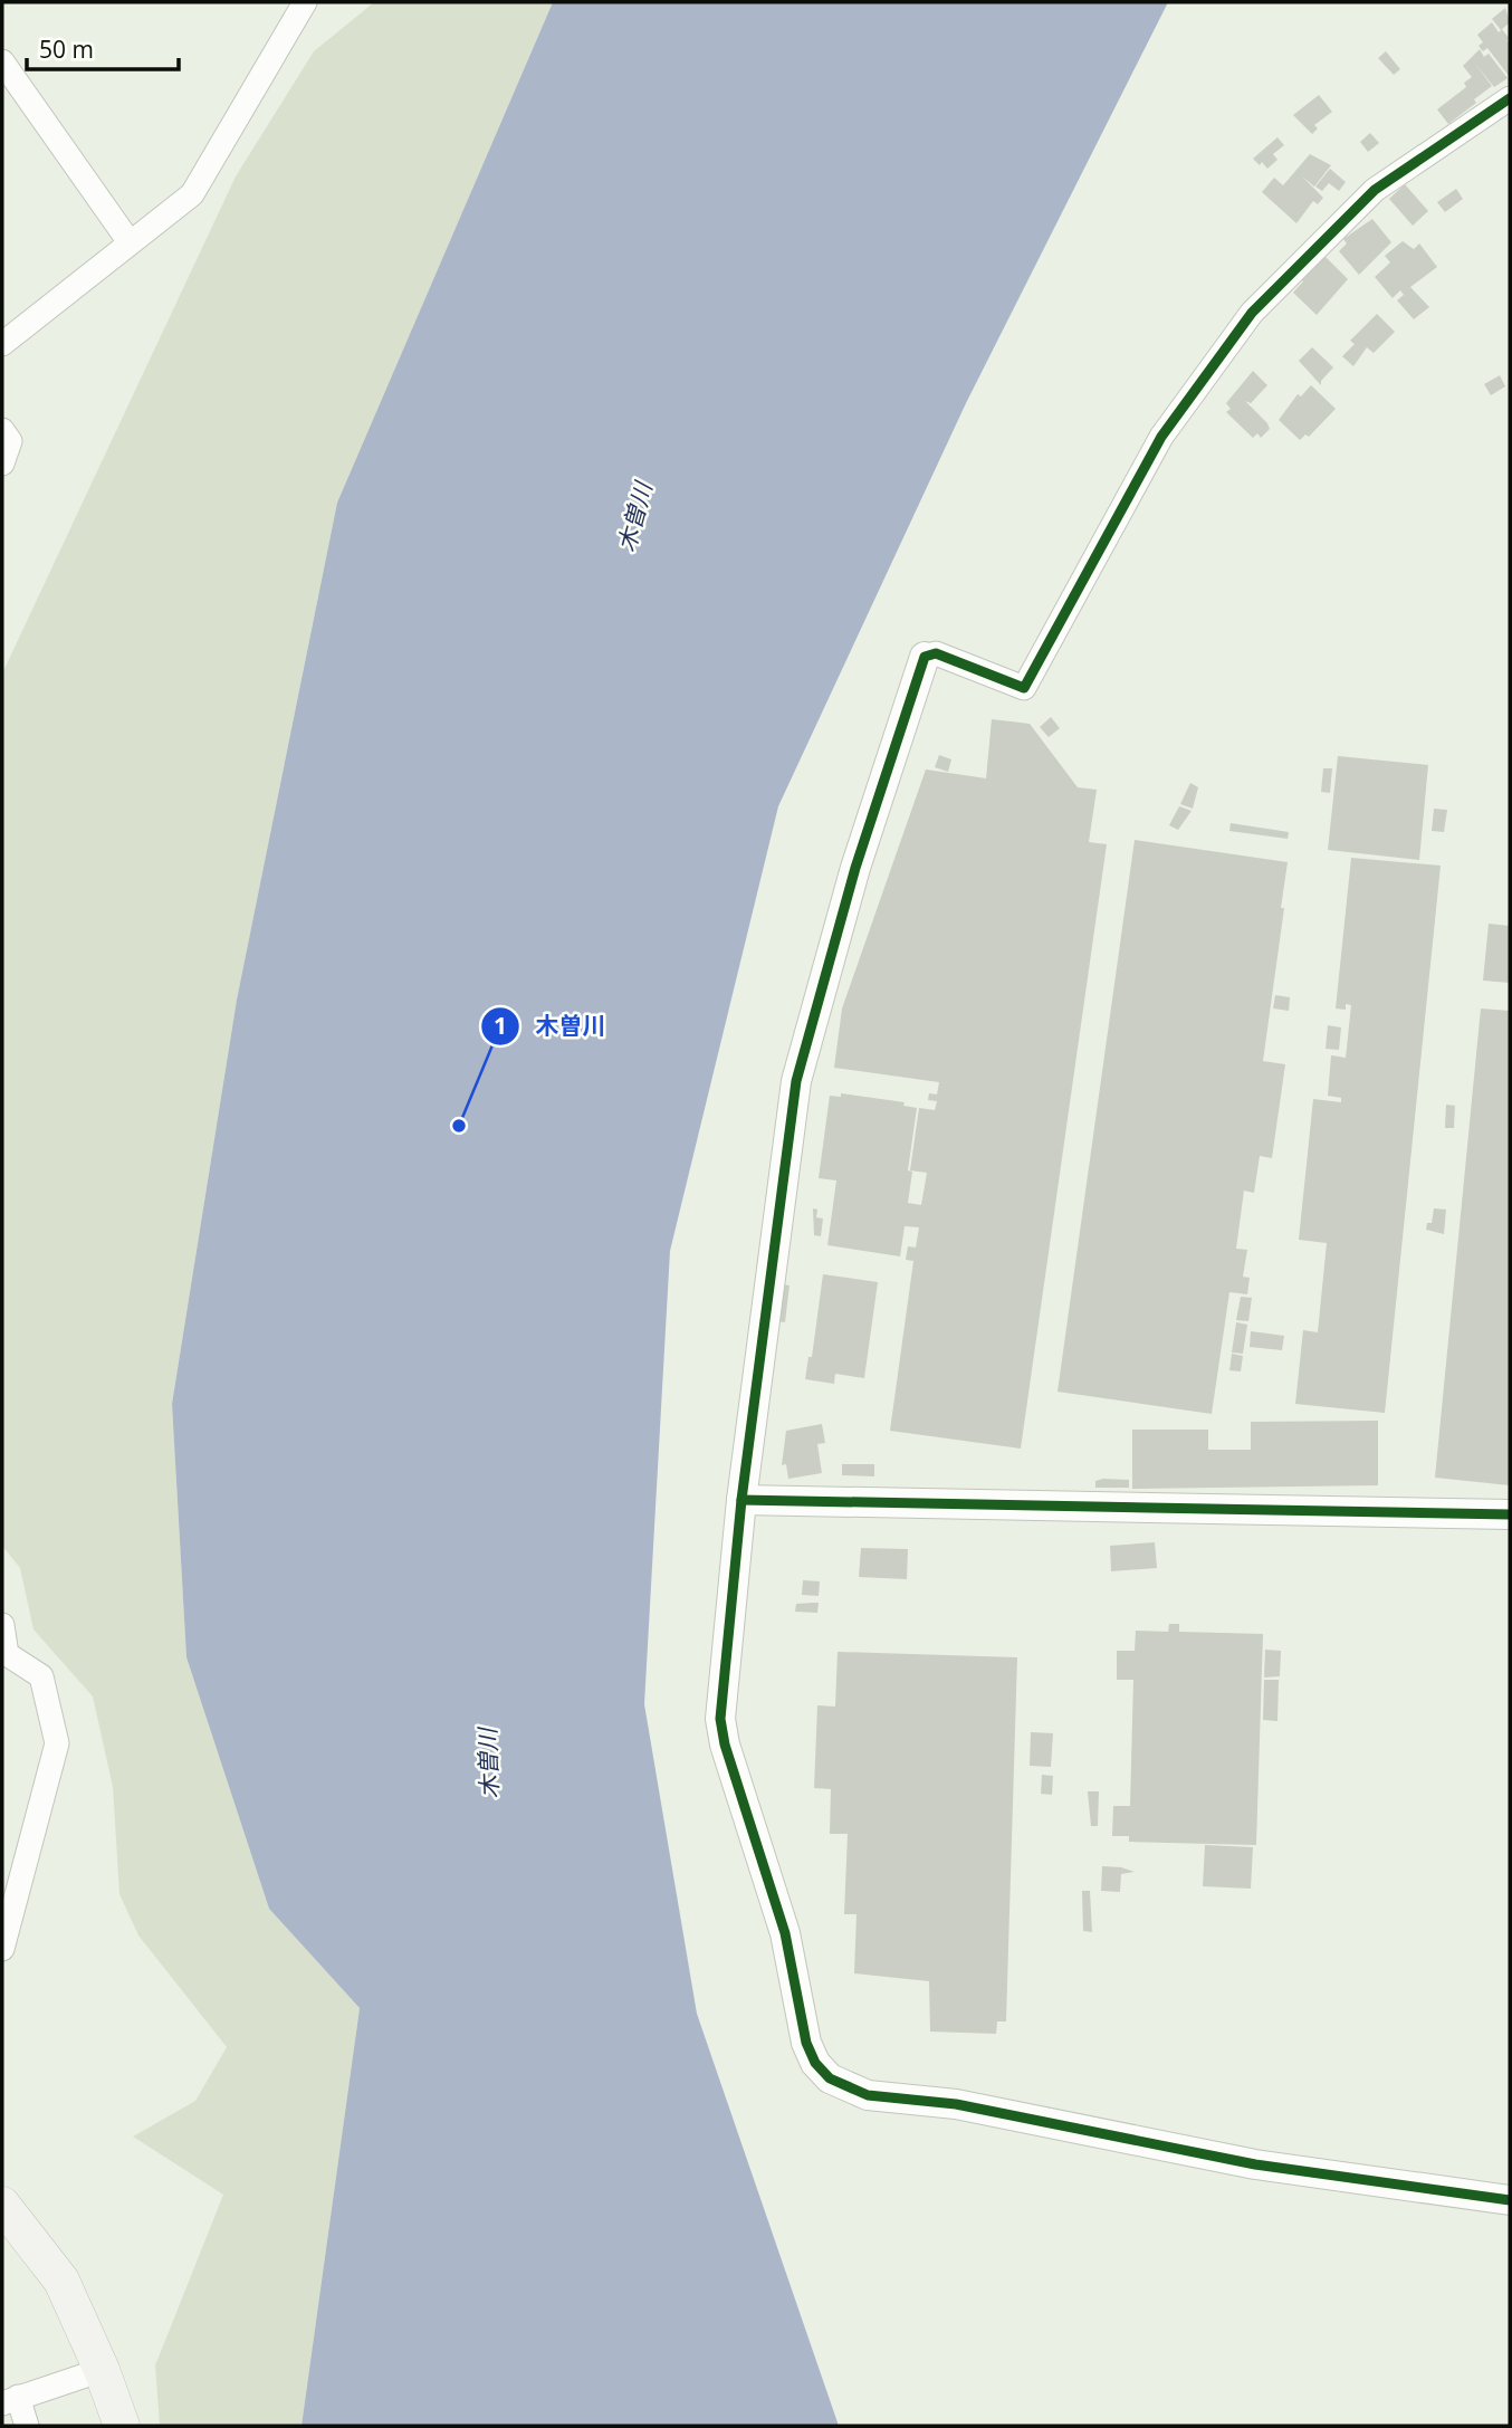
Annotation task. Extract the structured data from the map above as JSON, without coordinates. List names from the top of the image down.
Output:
{
  "water": ["木曽川"],
  "places": ["木曽川"],
  "scale_bar": "50 m"
}
